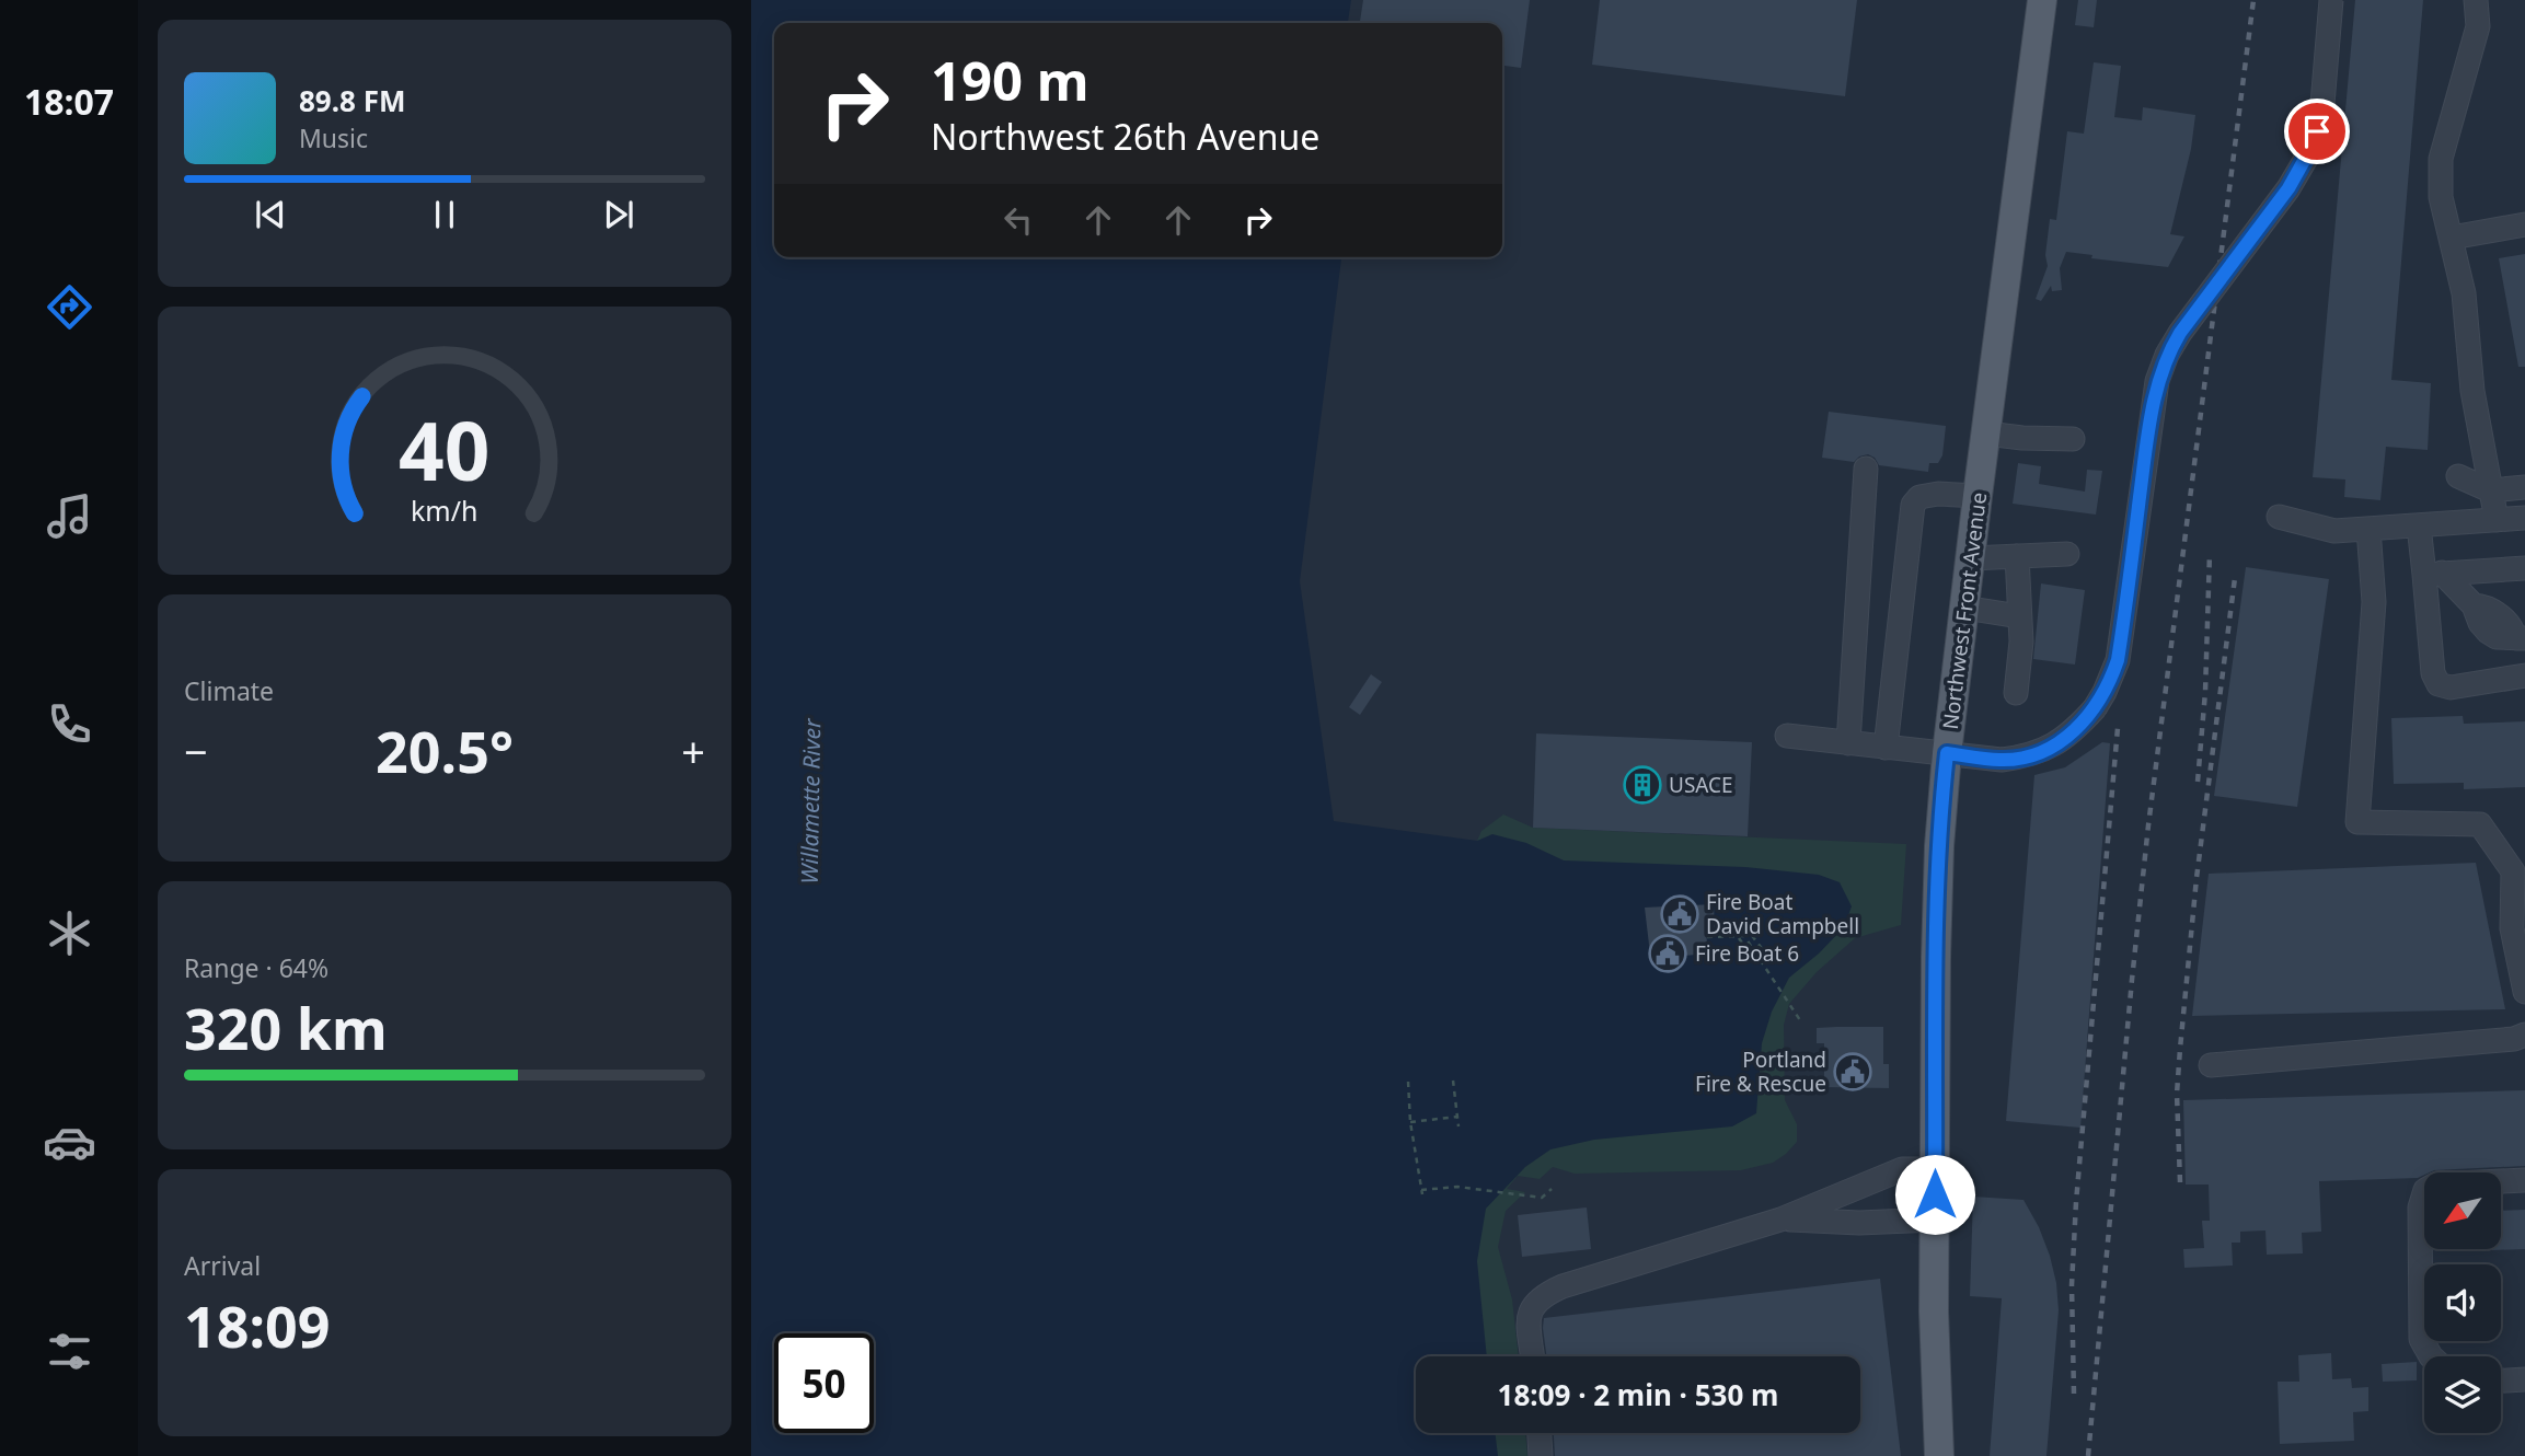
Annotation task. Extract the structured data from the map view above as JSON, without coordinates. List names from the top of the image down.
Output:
{
  "streets": {
    "main road": ["Northwest Front Avenue"]
  },
  "water": ["Willamette River"],
  "places": {
    "building": ["USACE"],
    "public building": ["Fire Boat David Campbell", "Fire Boat 6", "Portland Fire & Rescue"]
  },
  "north": "bottom left",
  "page": {
    "tabs": "18:07",
    "turn": ["190 m", "Northwest 26th Avenue"],
    "song": ["89.8 FM", "Music"],
    "tile": [
      "Climate",
      ["Range · 64%", "320 km"],
      ["Arrival", "18:09"]
    ],
    "heat": ["−", "20.5°", "+"],
    "limit": "50",
    "trip": "18:09 · 2 min · 530 m",
    "gauge": ["40", "km/h"]
  }
}
